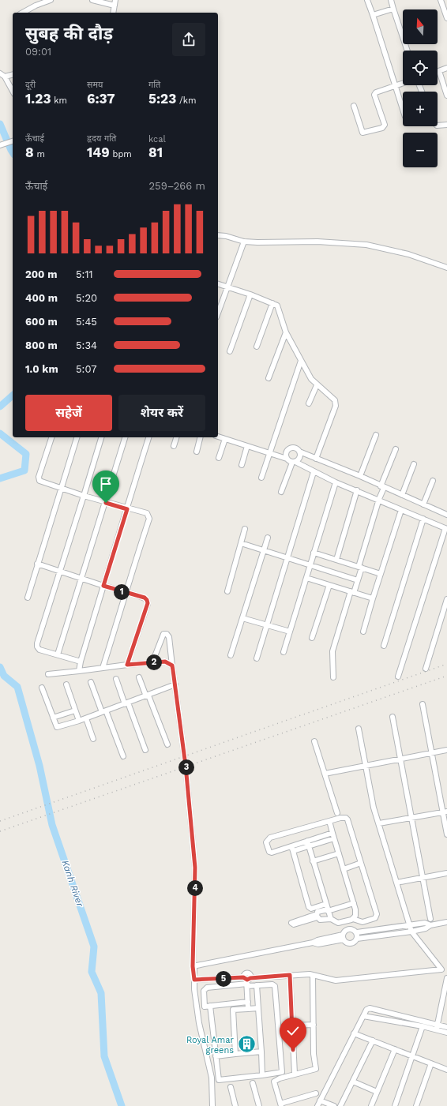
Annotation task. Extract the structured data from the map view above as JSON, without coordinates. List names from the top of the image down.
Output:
{
  "water": ["Kanh River"],
  "places": {
    "building": ["Royal Amar greens"]
  },
  "north": "top",
  "page": {
    "map_buttons": ["+", "−"],
    "heading": ["सुबह की दौड़", "09:01"],
    "stats": [
      ["दूरी", "1.23 km"],
      ["समय", "6:37"],
      ["गति", "5:23 /km"],
      ["ऊँचाई", "8 m"],
      ["हृदय गति", "149 bpm"],
      ["kcal", "81"]
    ],
    "chart": ["ऊँचाई", "259–266 m"],
    "list": [
      {
        "name": "200 m",
        "note": "5:11"
      },
      {
        "name": "400 m",
        "note": "5:20"
      },
      {
        "name": "600 m",
        "note": "5:45"
      },
      {
        "name": "800 m",
        "note": "5:34"
      },
      {
        "name": "1.0 km",
        "note": "5:07"
      }
    ],
    "buttons": ["सहेजें", "शेयर करें"],
    "pins": [
      "1",
      "2",
      "3",
      "4",
      "5"
    ]
  }
}
